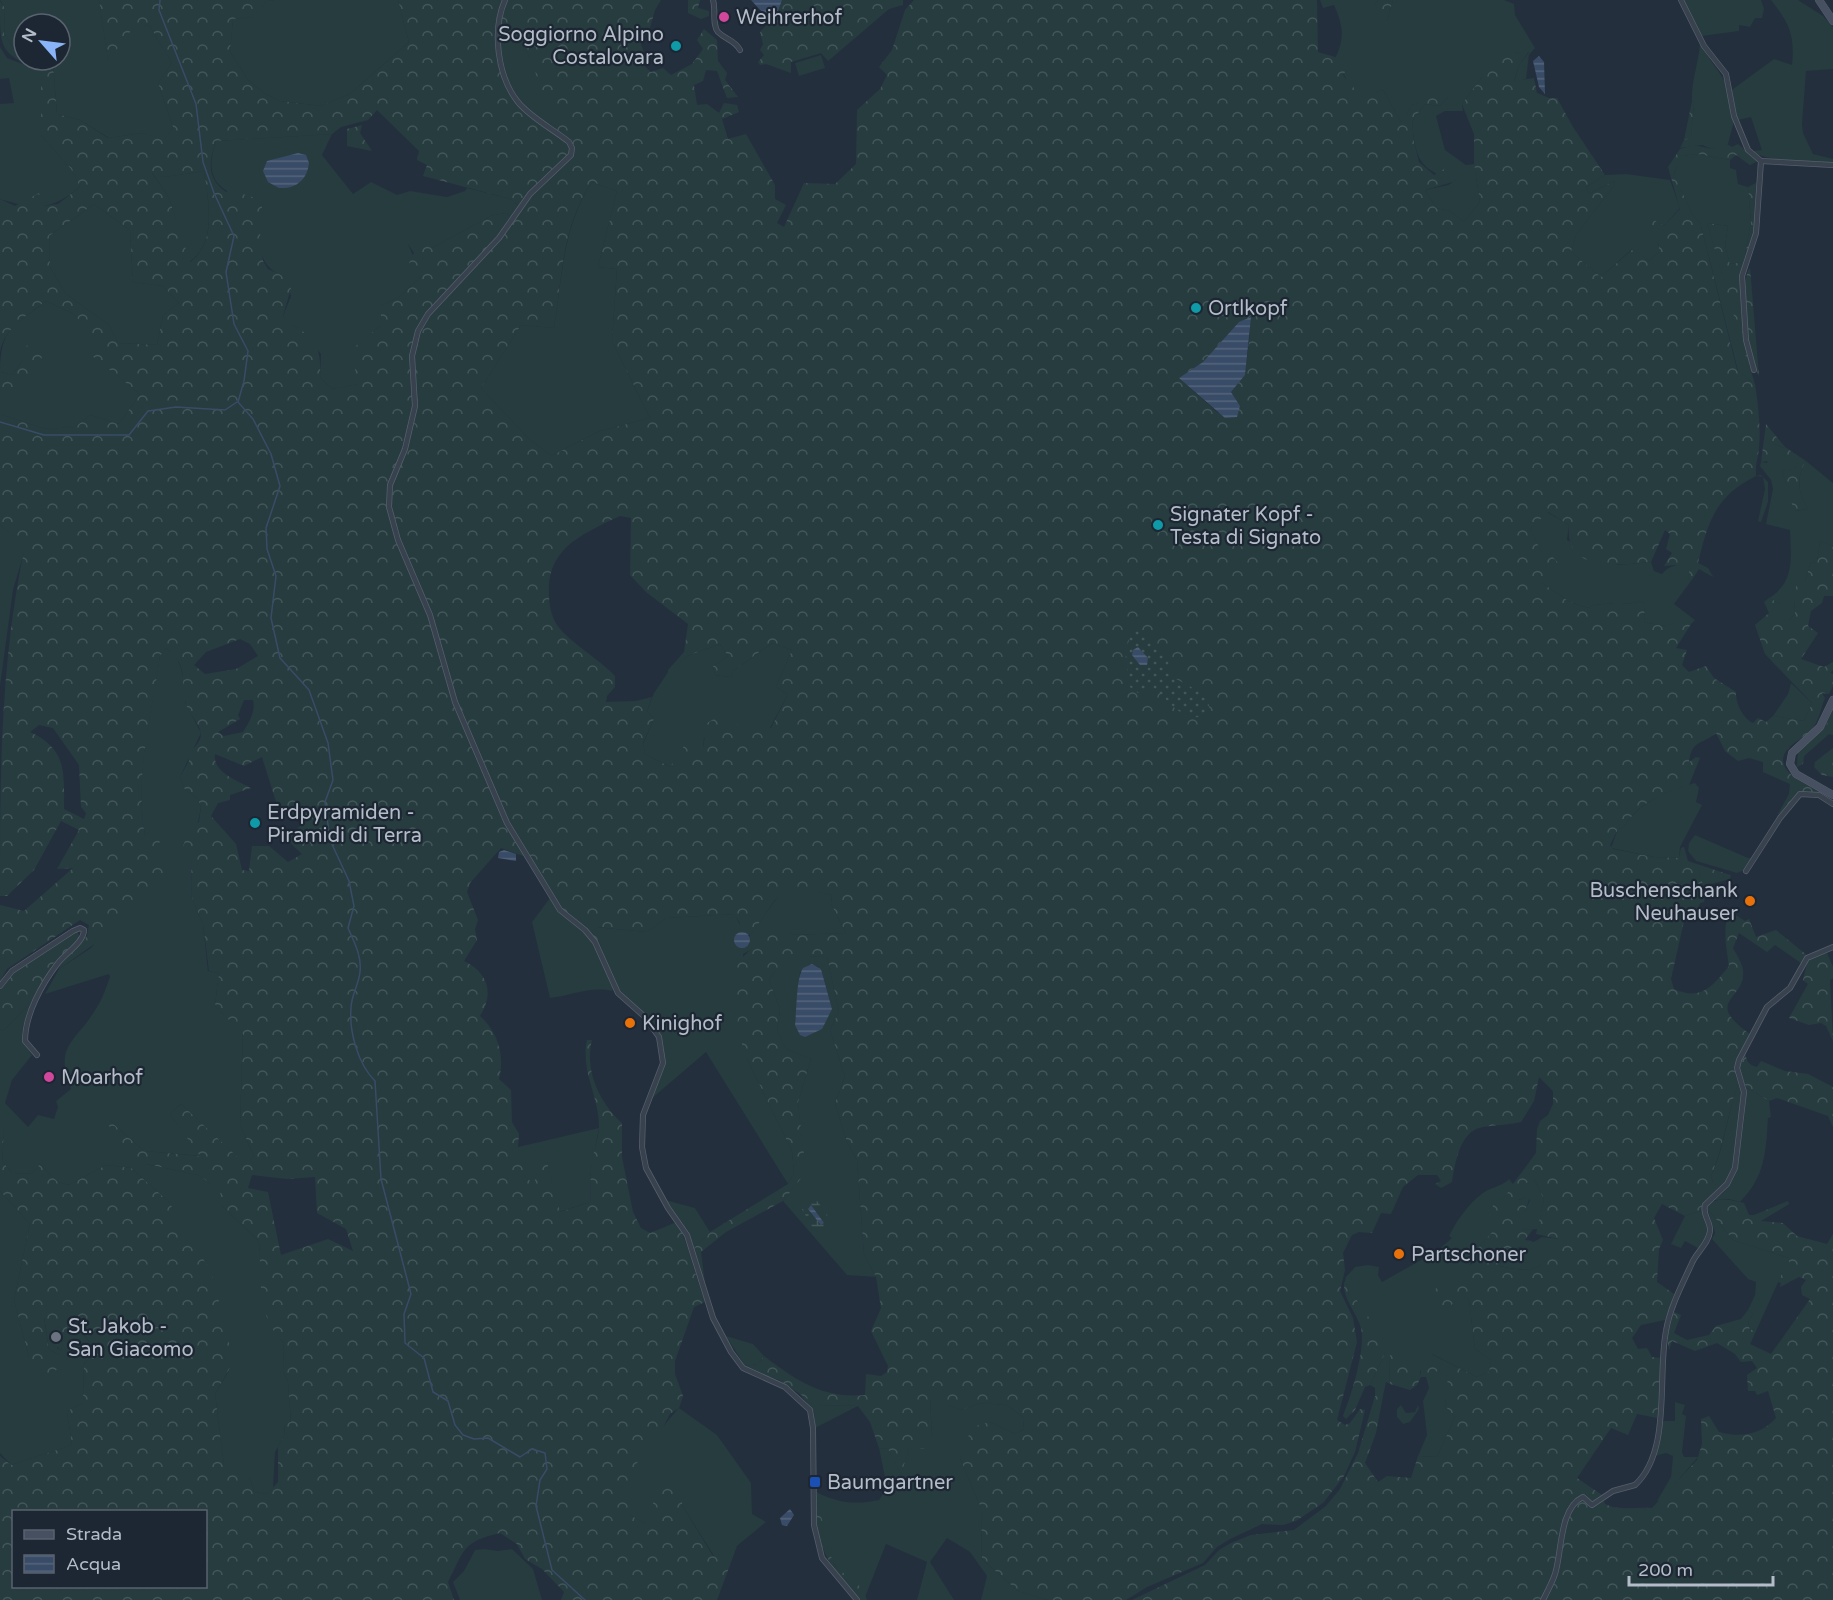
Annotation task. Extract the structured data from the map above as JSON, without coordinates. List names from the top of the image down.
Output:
{
  "places": {
    "other": [
      "Weihrerhof",
      "Soggiorno Alpino Costalovara",
      "Ortlkopf",
      "Signater Kopf - Testa di Signato",
      "Erdpyramiden - Piramidi di Terra",
      "Buschenschank Neuhauser",
      "Kinighof",
      "Moarhof",
      "Partschoner",
      "St. Jakob - San Giacomo"
    ],
    "transit": ["Baumgartner"]
  },
  "legend": ["Strada", "Acqua"],
  "scale_bar": "200 m",
  "north": "top left"
}
